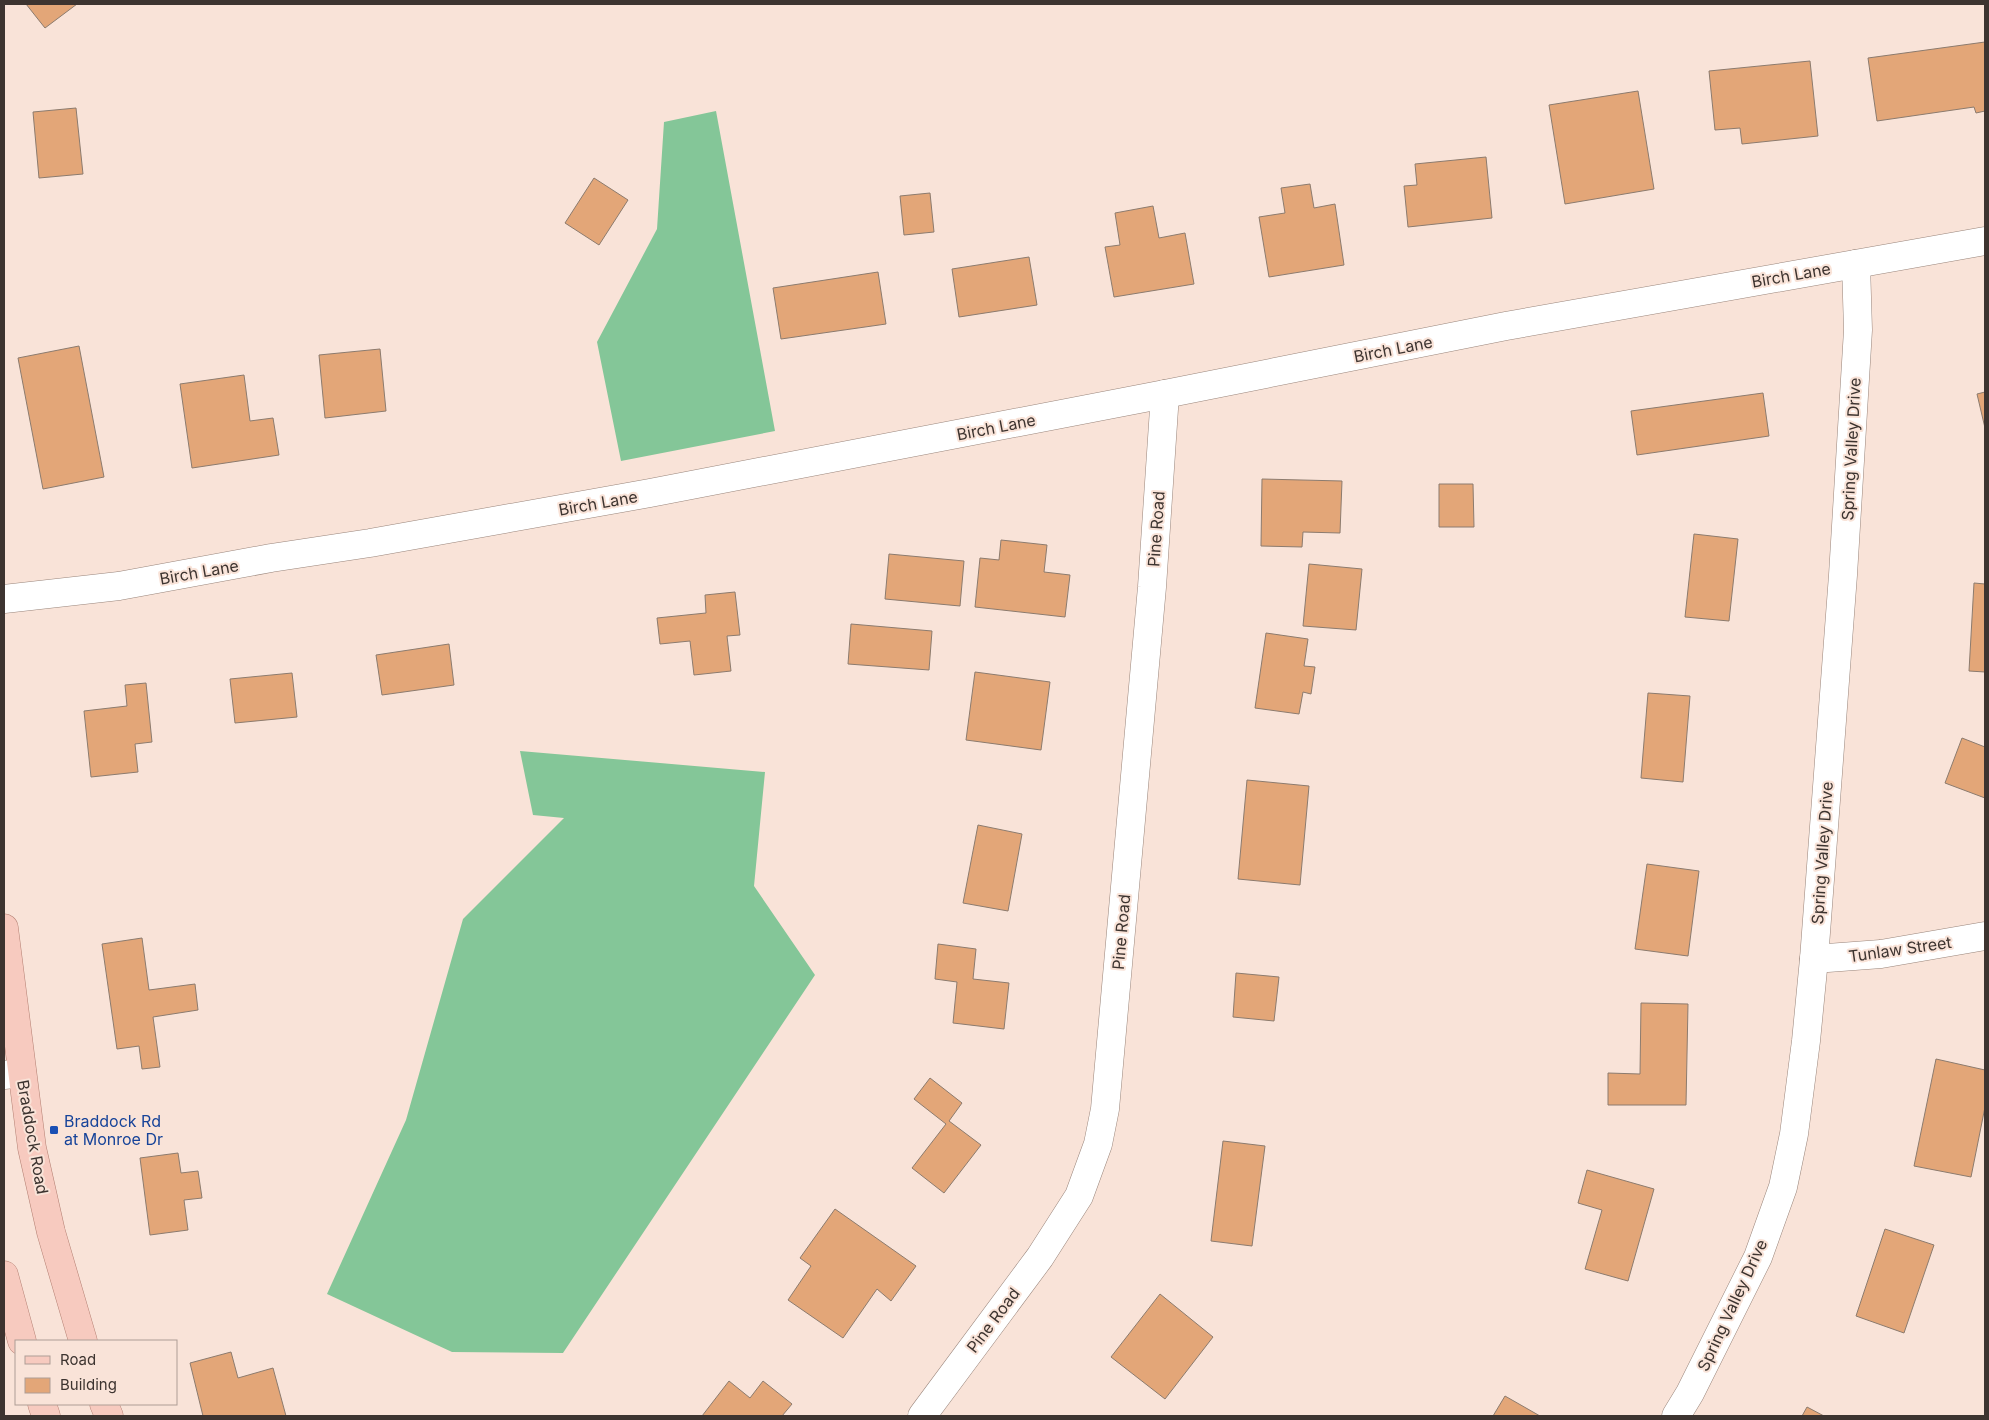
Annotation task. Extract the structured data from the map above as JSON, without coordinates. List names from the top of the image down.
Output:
{
  "streets": {
    "main road": ["Braddock Road"],
    "street": [
      "Birch Lane",
      "Spring Valley Drive",
      "Pine Road",
      "Tunlaw Street"
    ]
  },
  "crossings": [
    ["Birch Lane", "Spring Valley Drive"],
    ["Birch Lane", "Pine Road"],
    ["Spring Valley Drive", "Tunlaw Street"]
  ],
  "places": {
    "transit": ["Braddock Rd at Monroe Dr"]
  },
  "legend": ["Road", "Building"]
}
